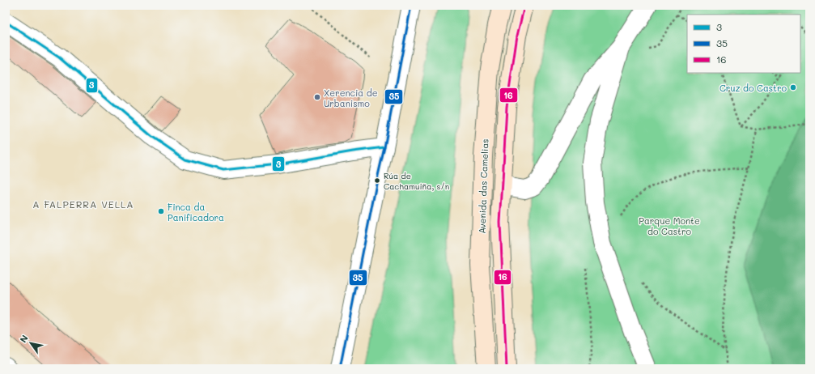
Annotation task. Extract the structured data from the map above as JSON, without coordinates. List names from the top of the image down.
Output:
{
  "streets": {
    "main road": ["Avenida das Camelias"]
  },
  "districts": ["A FALPERRA VELLA"],
  "parks": ["Parque Monte do Castro"],
  "places": [
    "Cruz do Castro",
    "Xerencia de Urbanismo",
    "Rúa de Cachamuiña, s/n",
    "Finca da Panificadora"
  ],
  "lines": ["transit line 35", "transit line 16", "transit line 3"],
  "legend": ["3", "35", "16"],
  "north": "top left"
}
